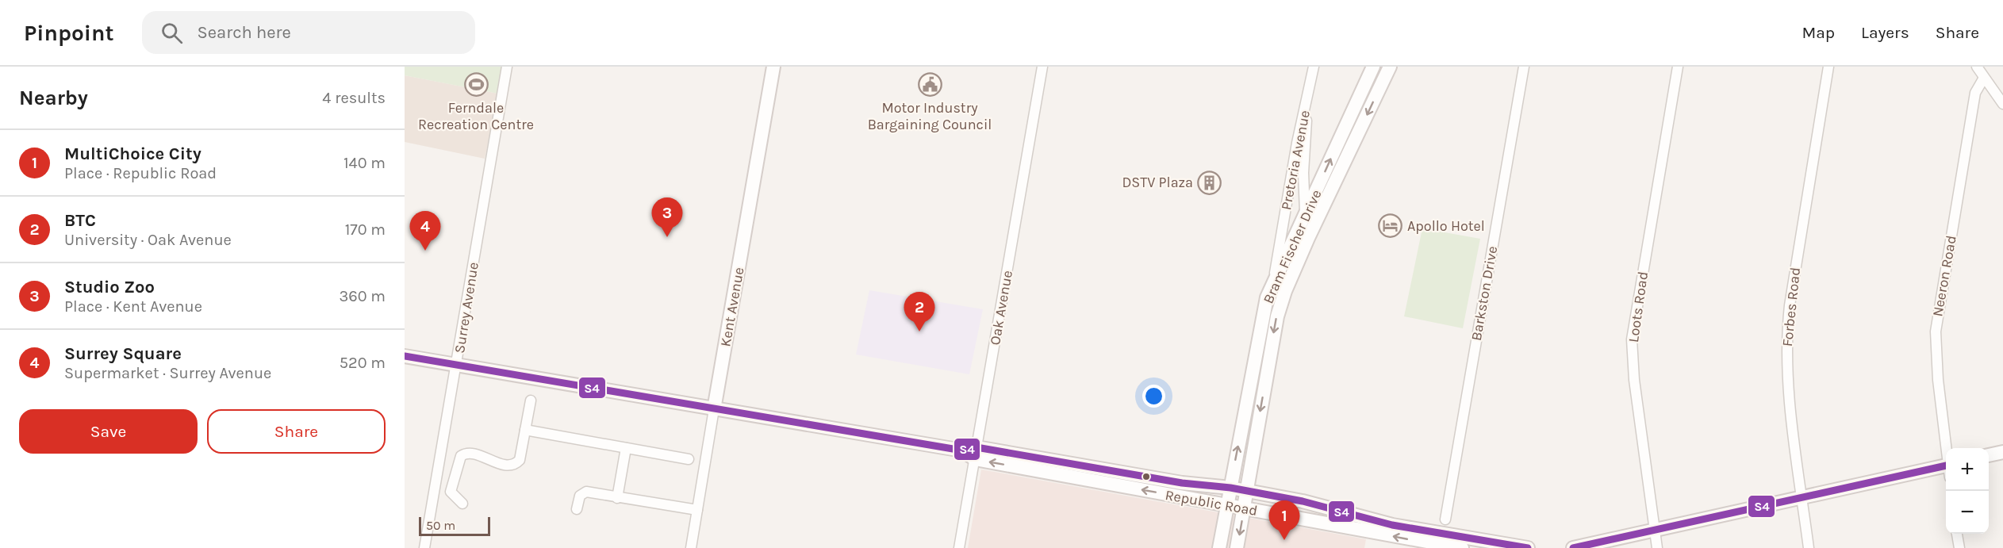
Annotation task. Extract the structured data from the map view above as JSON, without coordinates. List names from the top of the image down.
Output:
{
  "streets": {
    "main road": ["Bram Fischer Drive", "Kent Avenue", "Republic Road"],
    "street": [
      "Pretoria Avenue",
      "Neeron Road",
      "Barkston Drive",
      "Loots Road",
      "Forbes Road",
      "Surrey Avenue",
      "Oak Avenue"
    ]
  },
  "crossings": [
    ["Pretoria Avenue", "Bram Fischer Drive"],
    ["Bram Fischer Drive", "Republic Road"],
    ["Kent Avenue", "Republic Road"],
    ["Surrey Avenue", "Republic Road"],
    ["Oak Avenue", "Republic Road"]
  ],
  "places": {
    "sports": ["Ferndale Recreation Centre"],
    "public building": ["Motor Industry Bargaining Council"],
    "building": ["DSTV Plaza"],
    "hotel": ["Apollo Hotel"]
  },
  "lines": ["transit line S4"],
  "scale_bar": "50 m",
  "page": {
    "header": "Pinpoint",
    "search": "Search here",
    "nav": ["Map", "Layers", "Share"],
    "heading": ["Nearby", "4 results"],
    "list": [
      {
        "mark": "1",
        "name": "MultiChoice City",
        "note": "Place · Republic Road",
        "value": "140 m"
      },
      {
        "mark": "2",
        "name": "BTC",
        "note": "University · Oak Avenue",
        "value": "170 m"
      },
      {
        "mark": "3",
        "name": "Studio Zoo",
        "note": "Place · Kent Avenue",
        "value": "360 m"
      },
      {
        "mark": "4",
        "name": "Surrey Square",
        "note": "Supermarket · Surrey Avenue",
        "value": "520 m"
      }
    ],
    "pins": [
      "3",
      "4",
      "2",
      "1"
    ],
    "buttons": ["Save", "Share"],
    "map_buttons": ["+", "−"],
    "scale": "50 m"
  }
}
